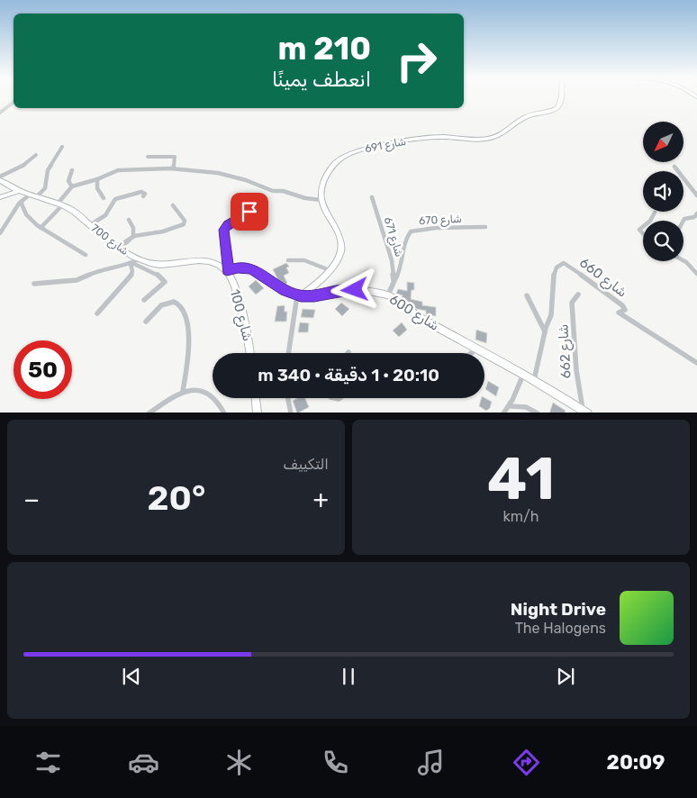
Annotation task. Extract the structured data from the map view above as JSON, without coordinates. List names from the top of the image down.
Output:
{
  "streets": {
    "main road": [
      "شارع 691",
      "شارع 700",
      "شارع 600",
      "شارع 100"
    ],
    "street": [
      "شارع 670",
      "شارع 671",
      "شارع 660",
      "شارع 662"
    ]
  },
  "crossings": [
    ["شارع 670", "شارع 671"],
    ["شارع 670", "شارع 600"],
    ["شارع 700", "شارع 100"],
    ["شارع 660", "شارع 600"],
    ["شارع 600", "شارع 662"]
  ],
  "north": "bottom left",
  "page": {
    "turn": ["210 m", "انعطف يمينًا"],
    "limit": "50",
    "trip": "20:10 · 1 دقيقة · 340 m",
    "tile": [
      ["41", "km/h"],
      "التكييف"
    ],
    "heat": ["−", "20°", "+"],
    "song": ["Night Drive", "The Halogens"],
    "tabs": "20:09"
  }
}
